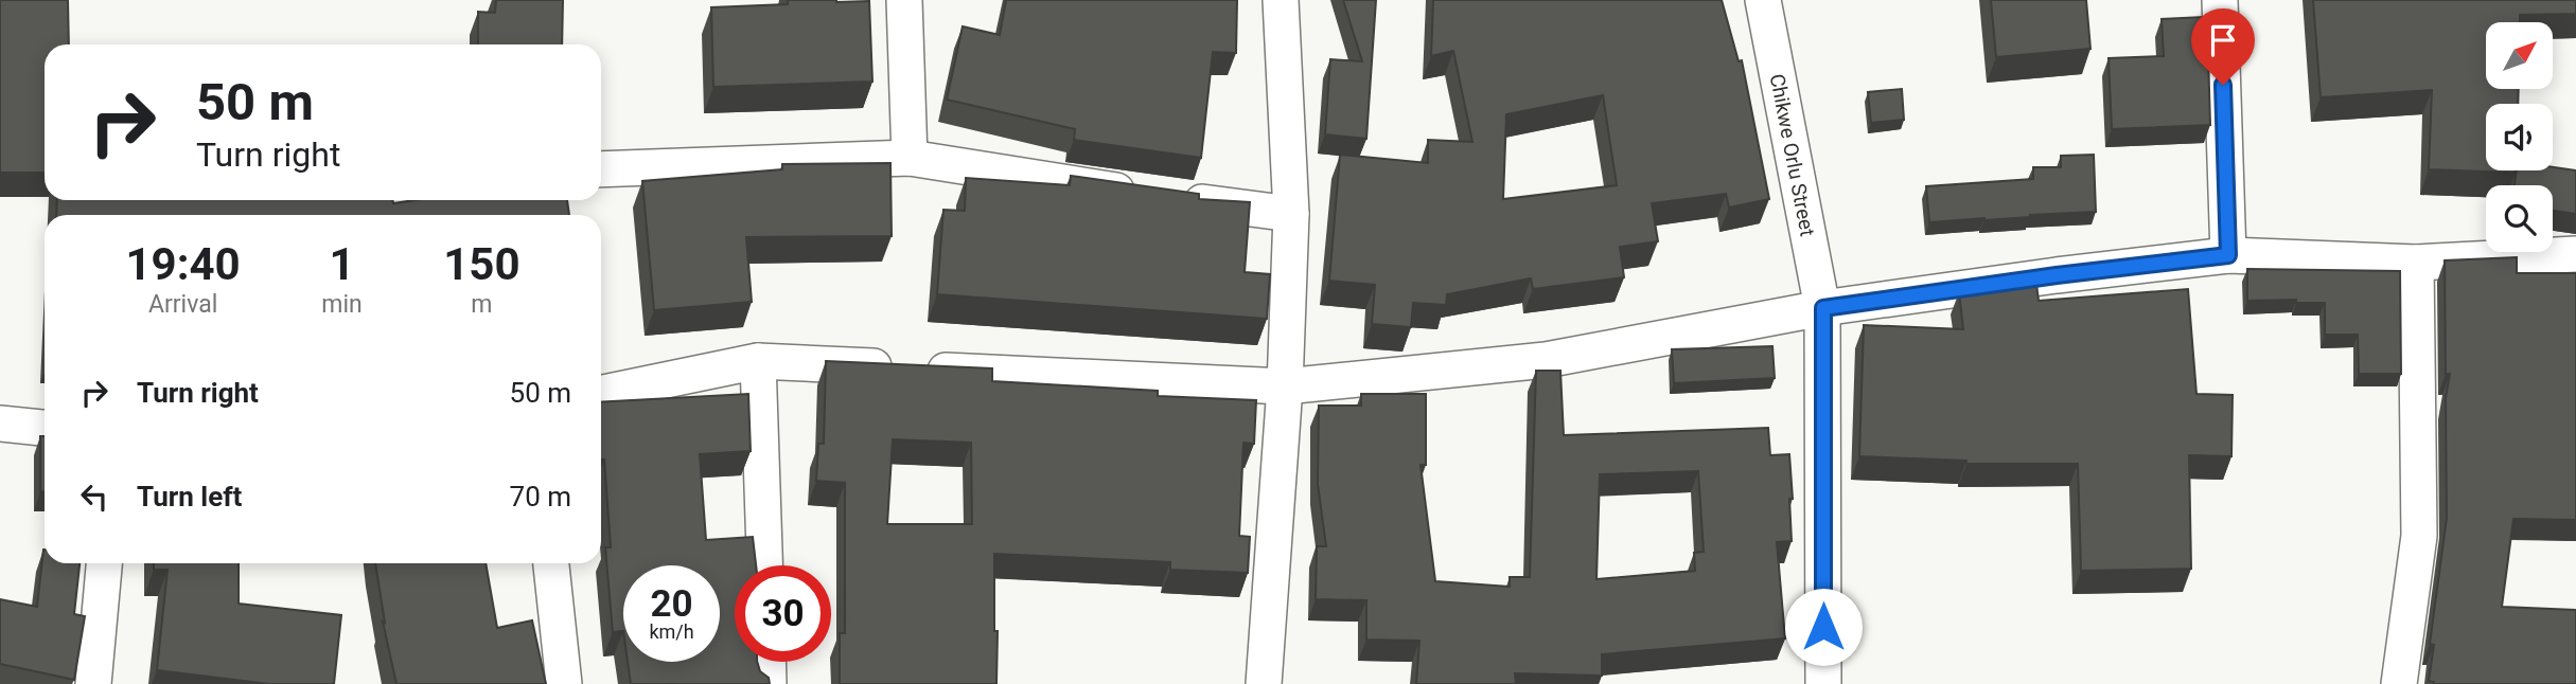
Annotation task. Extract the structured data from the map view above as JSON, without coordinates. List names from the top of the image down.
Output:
{
  "streets": {
    "street": ["Chikwe Orlu Street"]
  },
  "north": "top right",
  "page": {
    "turn": ["50 m", "Turn right"],
    "eta": [
      "19:40",
      "Arrival",
      "1",
      "min",
      "150",
      "m"
    ],
    "list": [
      {
        "name": "Turn right",
        "value": "50 m"
      },
      {
        "name": "Turn left",
        "value": "70 m"
      }
    ],
    "speed": "20 km/h",
    "limit": "30"
  }
}
